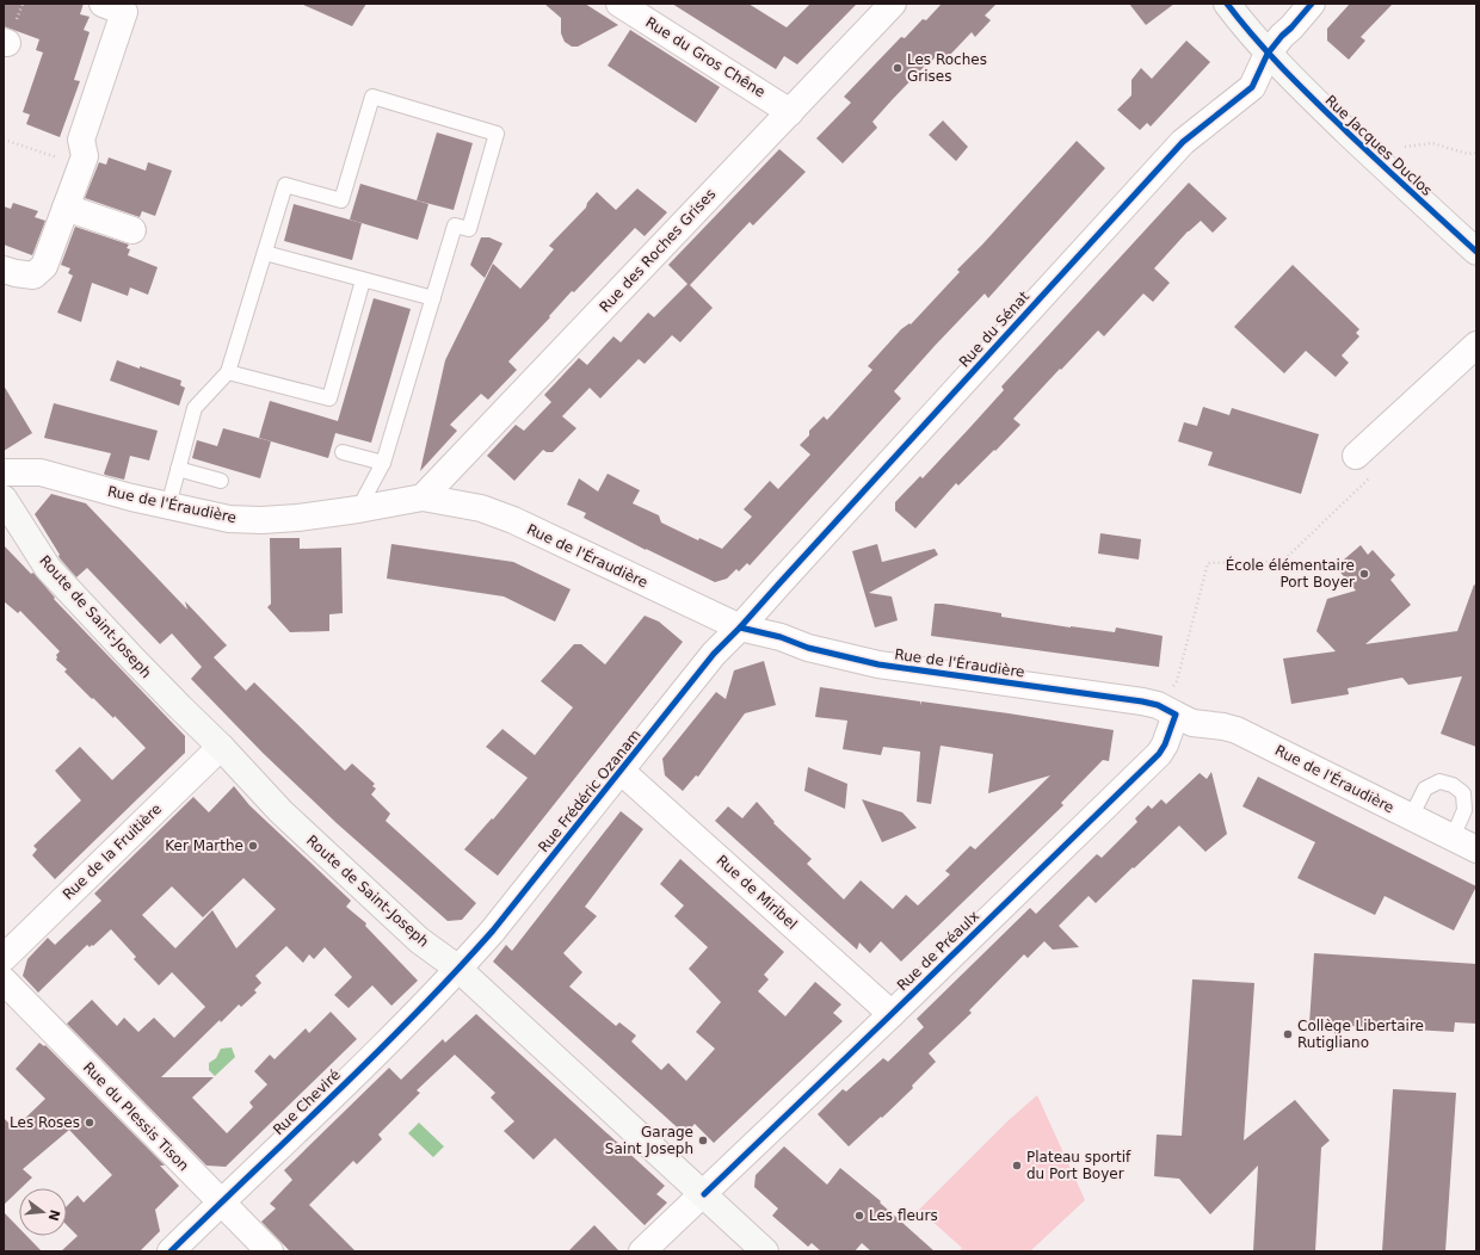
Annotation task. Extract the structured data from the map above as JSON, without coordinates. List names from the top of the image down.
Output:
{
  "streets": {
    "street": [
      "Rue du Gros Chêne",
      "Rue Jacques Duclos",
      "Rue des Roches Grises",
      "Rue du Sénat",
      "Rue de l'Éraudière",
      "Route de Saint-Joseph",
      "Rue Frédéric Ozanam",
      "Rue de la Fruitière",
      "Rue de Miribel",
      "Rue de Préaulx",
      "Rue Cheviré",
      "Rue du Plessis Tison"
    ]
  },
  "crossings": [
    ["Rue du Gros Chêne", "Rue des Roches Grises"],
    ["Rue Jacques Duclos", "Rue du Sénat"],
    ["Rue des Roches Grises", "Rue de l'Éraudière"],
    ["Rue du Sénat", "Rue de l'Éraudière"],
    ["Rue du Sénat", "Rue Frédéric Ozanam"],
    ["Rue de l'Éraudière", "Rue Frédéric Ozanam"],
    ["Rue de l'Éraudière", "Rue de Préaulx"],
    ["Route de Saint-Joseph", "Rue Frédéric Ozanam"],
    ["Route de Saint-Joseph", "Rue de la Fruitière"],
    ["Route de Saint-Joseph", "Rue de Préaulx"],
    ["Route de Saint-Joseph", "Rue Cheviré"],
    ["Rue Frédéric Ozanam", "Rue de Miribel"],
    ["Rue Frédéric Ozanam", "Rue Cheviré"],
    ["Rue de Miribel", "Rue de Préaulx"],
    ["Rue Cheviré", "Rue du Plessis Tison"]
  ],
  "places": [
    "Les Roches Grises",
    "École élémentaire Port Boyer",
    "Ker Marthe",
    "Collège Libertaire Rutigliano",
    "Les Roses",
    "Garage Saint Joseph",
    "Plateau sportif du Port Boyer",
    "Les fleurs"
  ],
  "north": "right"
}
